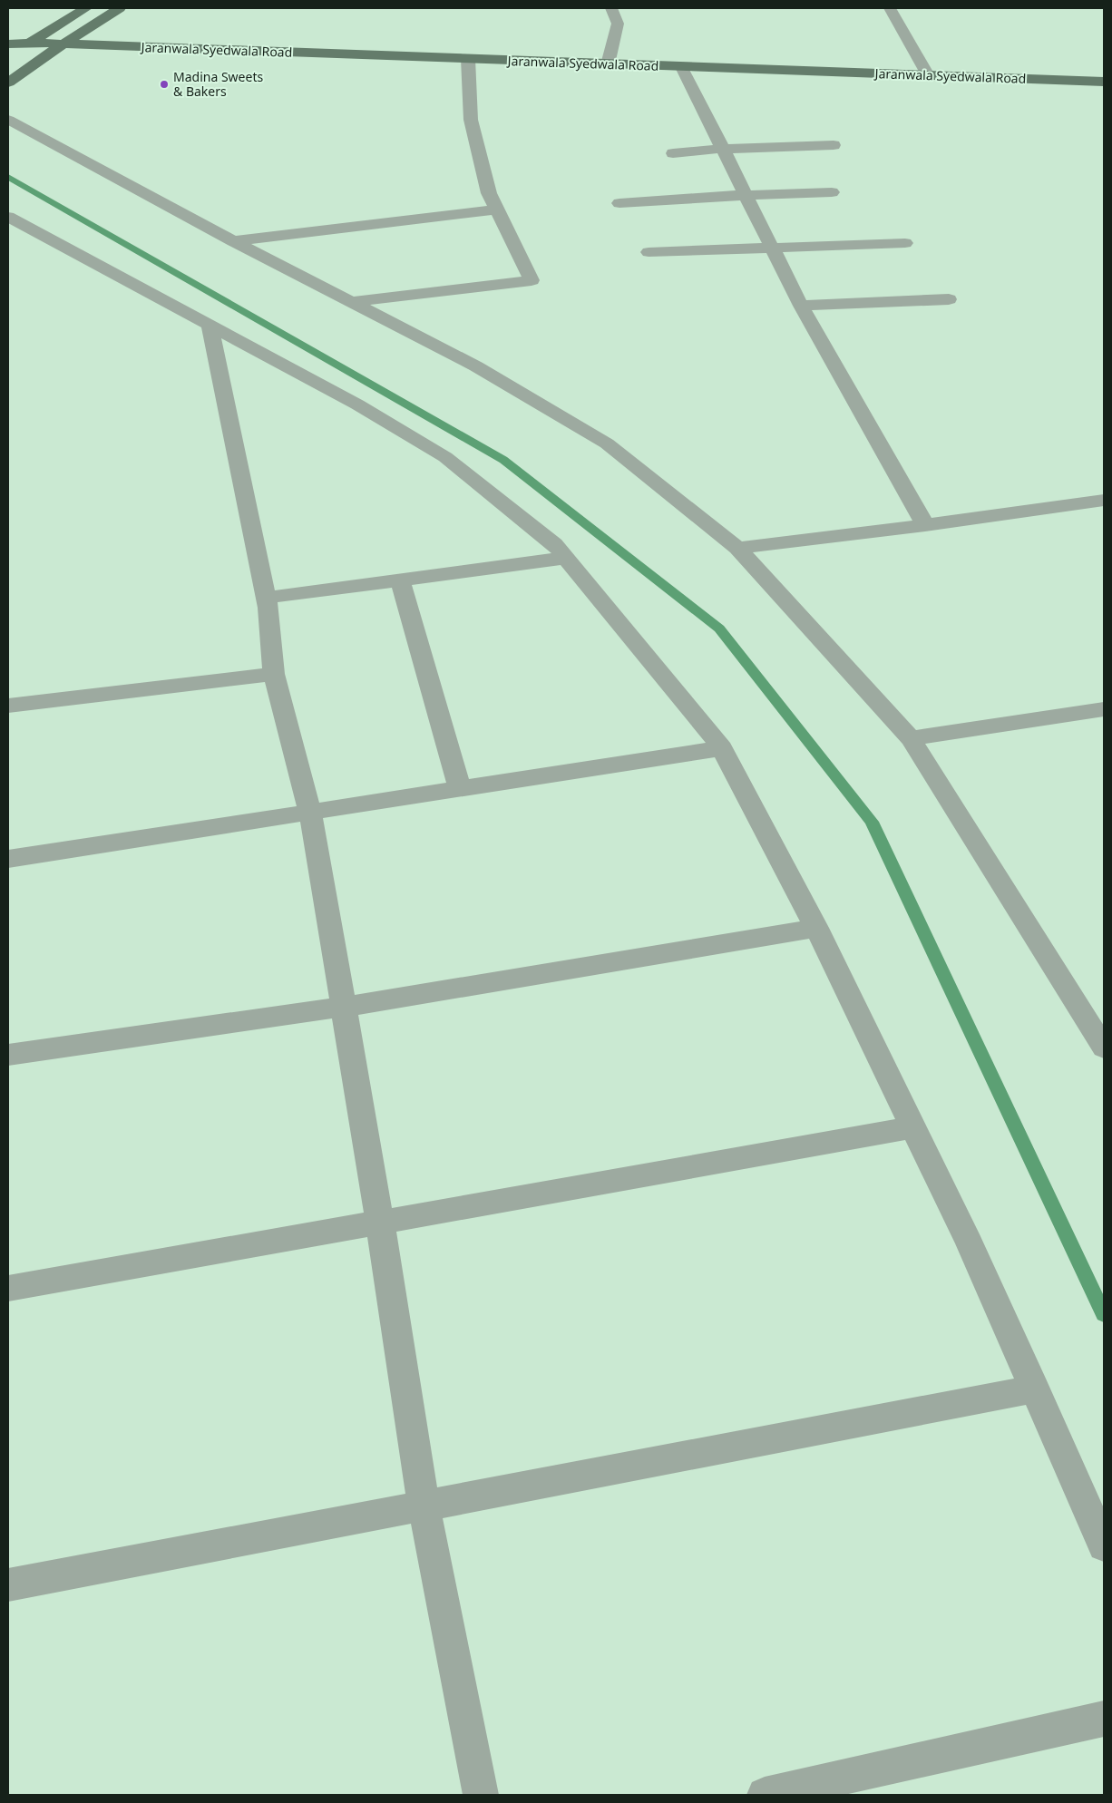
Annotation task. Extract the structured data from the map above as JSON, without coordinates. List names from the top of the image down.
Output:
{
  "streets": {
    "main road": ["Jaranwala Syedwala Road"]
  },
  "places": ["Madina Sweets & Bakers"]
}
